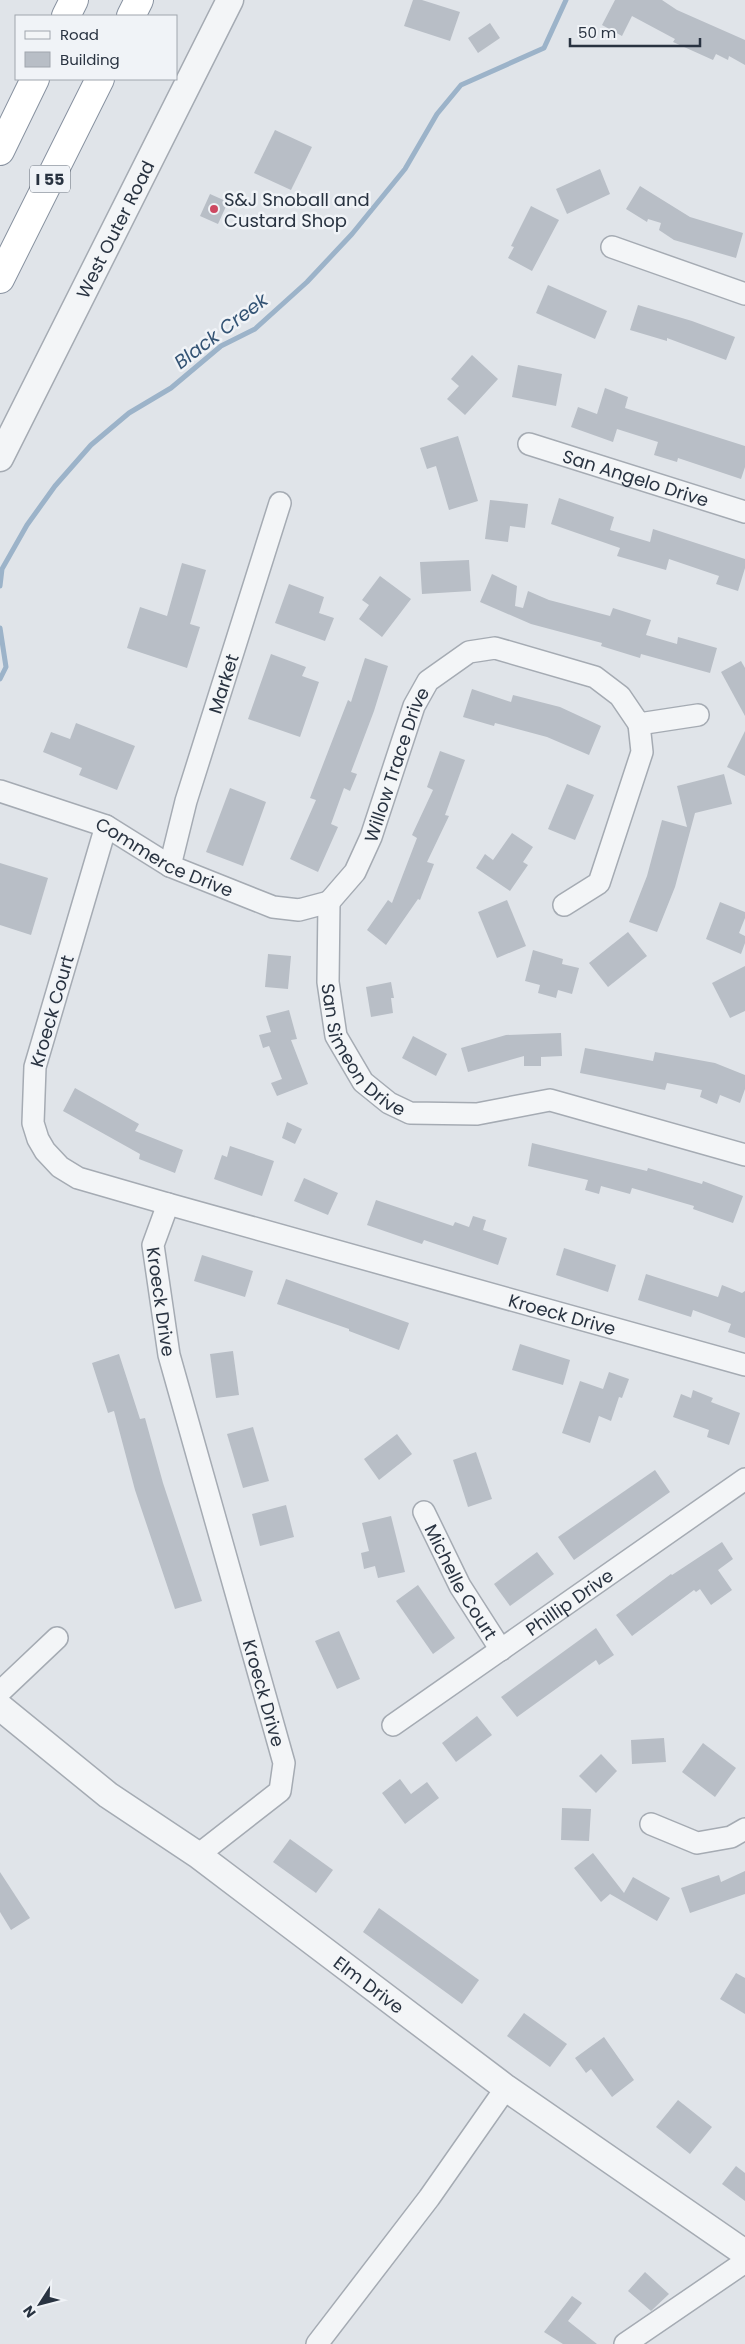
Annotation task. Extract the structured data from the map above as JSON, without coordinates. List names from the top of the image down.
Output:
{
  "streets": {
    "highway": ["I 55"],
    "street": [
      "West Outer Road",
      "San Angelo Drive",
      "Market",
      "Willow Trace Drive",
      "Commerce Drive",
      "Kroeck Court",
      "San Simeon Drive",
      "Kroeck Drive",
      "Michelle Court",
      "Phillip Drive",
      "Elm Drive"
    ]
  },
  "crossings": [
    ["Market", "Commerce Drive"],
    ["Willow Trace Drive", "Commerce Drive"],
    ["Willow Trace Drive", "San Simeon Drive"],
    ["Commerce Drive", "Kroeck Court"],
    ["Commerce Drive", "San Simeon Drive"],
    ["Kroeck Court", "Kroeck Drive"],
    ["Kroeck Drive", "Elm Drive"],
    ["Michelle Court", "Phillip Drive"]
  ],
  "water": ["Black Creek"],
  "places": ["S&J Snoball and Custard Shop"],
  "legend": ["Road", "Building"],
  "scale_bar": "50 m",
  "north": "bottom left"
}
